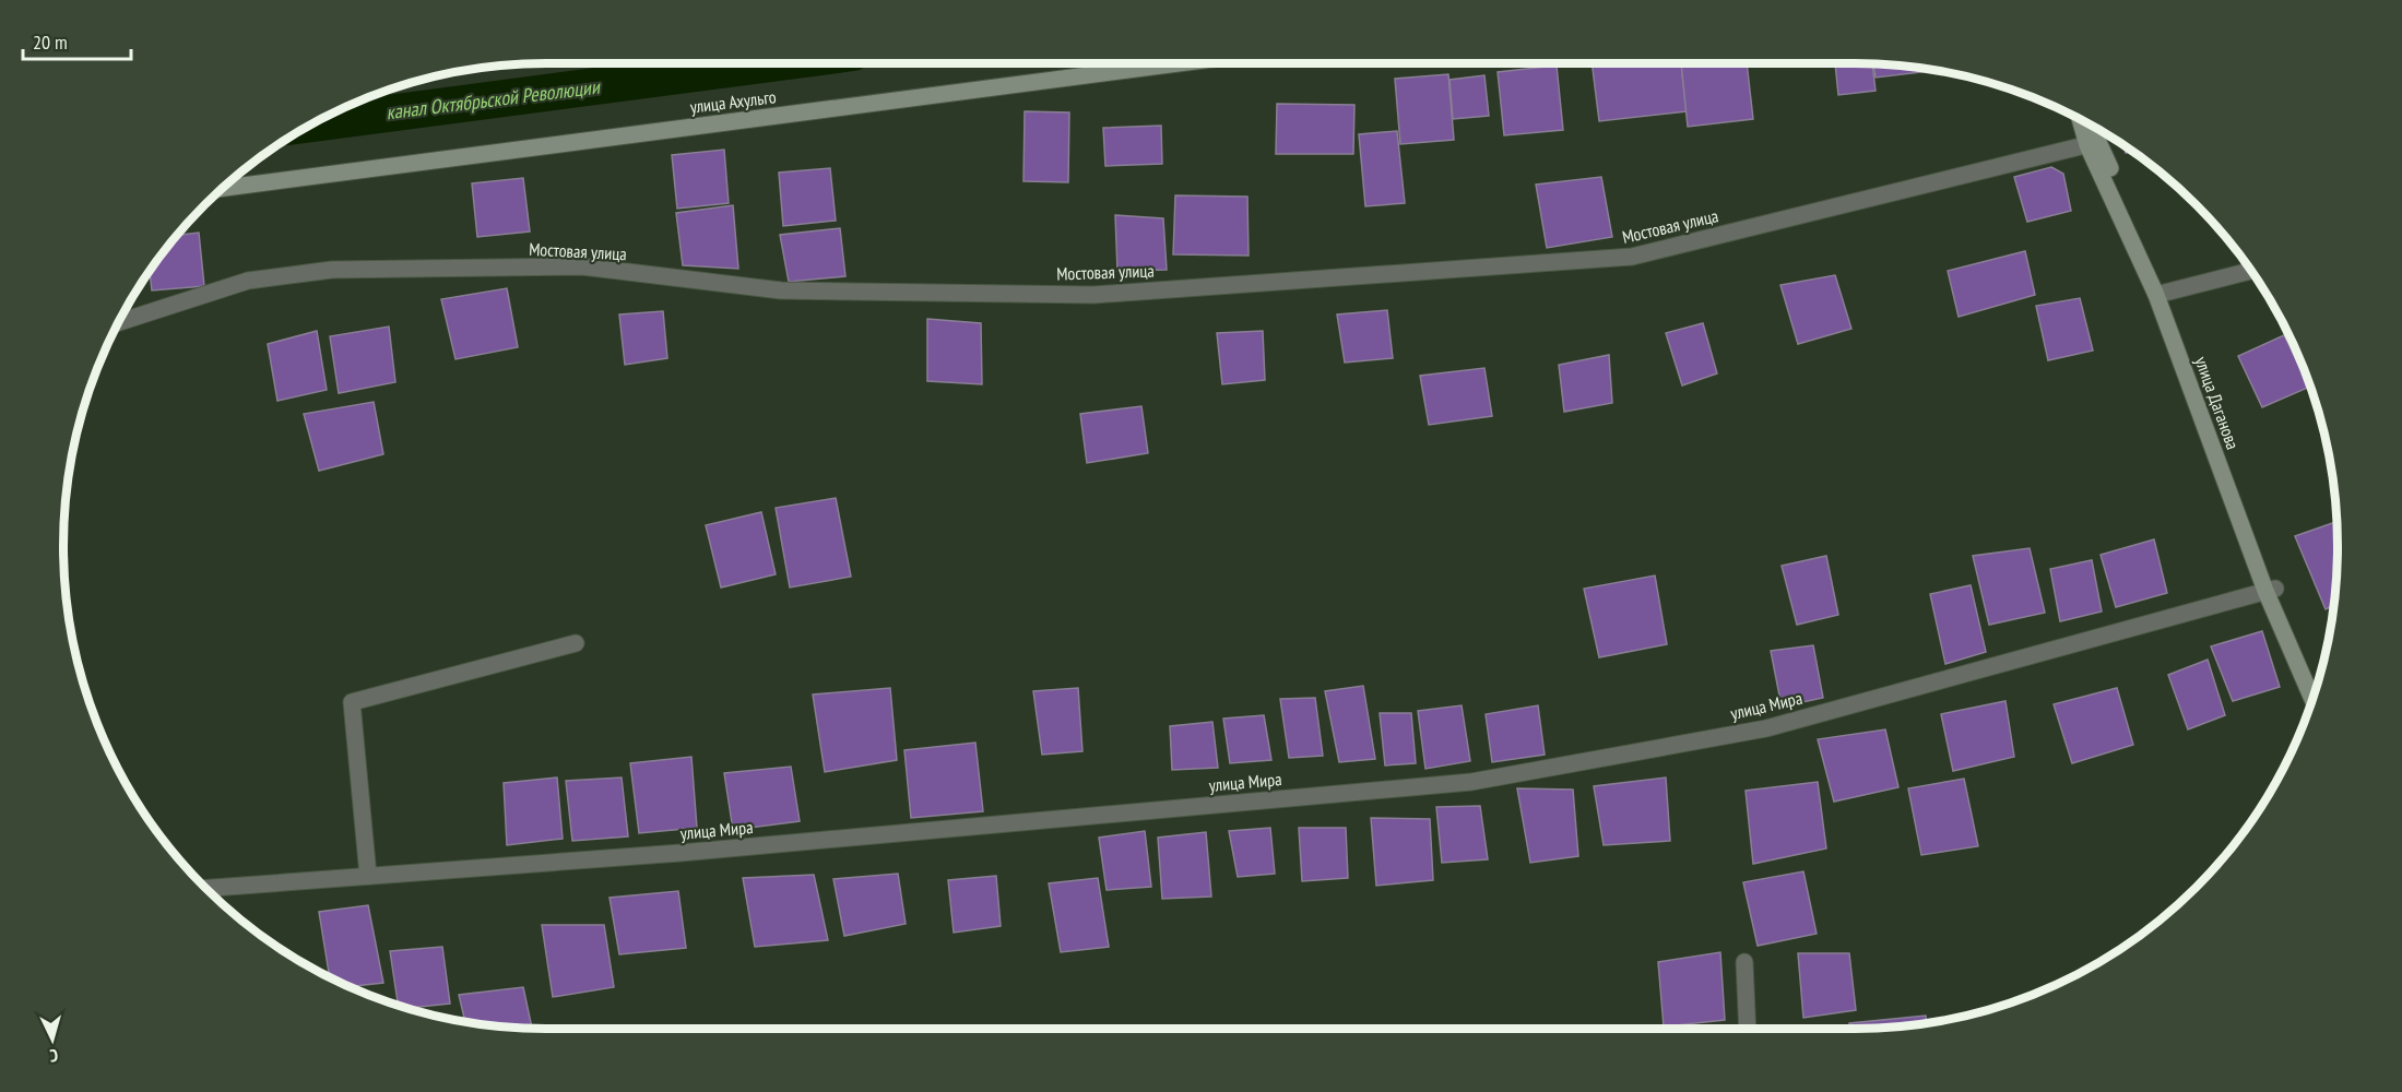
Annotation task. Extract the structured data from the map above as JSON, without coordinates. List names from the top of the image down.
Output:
{
  "streets": {
    "main road": ["улица Ахульго", "улица Даганова"],
    "street": ["Мостовая улица", "улица Мира"]
  },
  "crossings": [
    ["Мостовая улица", "улица Даганова"],
    ["улица Даганова", "улица Мира"]
  ],
  "water": ["канал Октябрьской Революции"],
  "scale_bar": "20 m",
  "north": "bottom"
}
